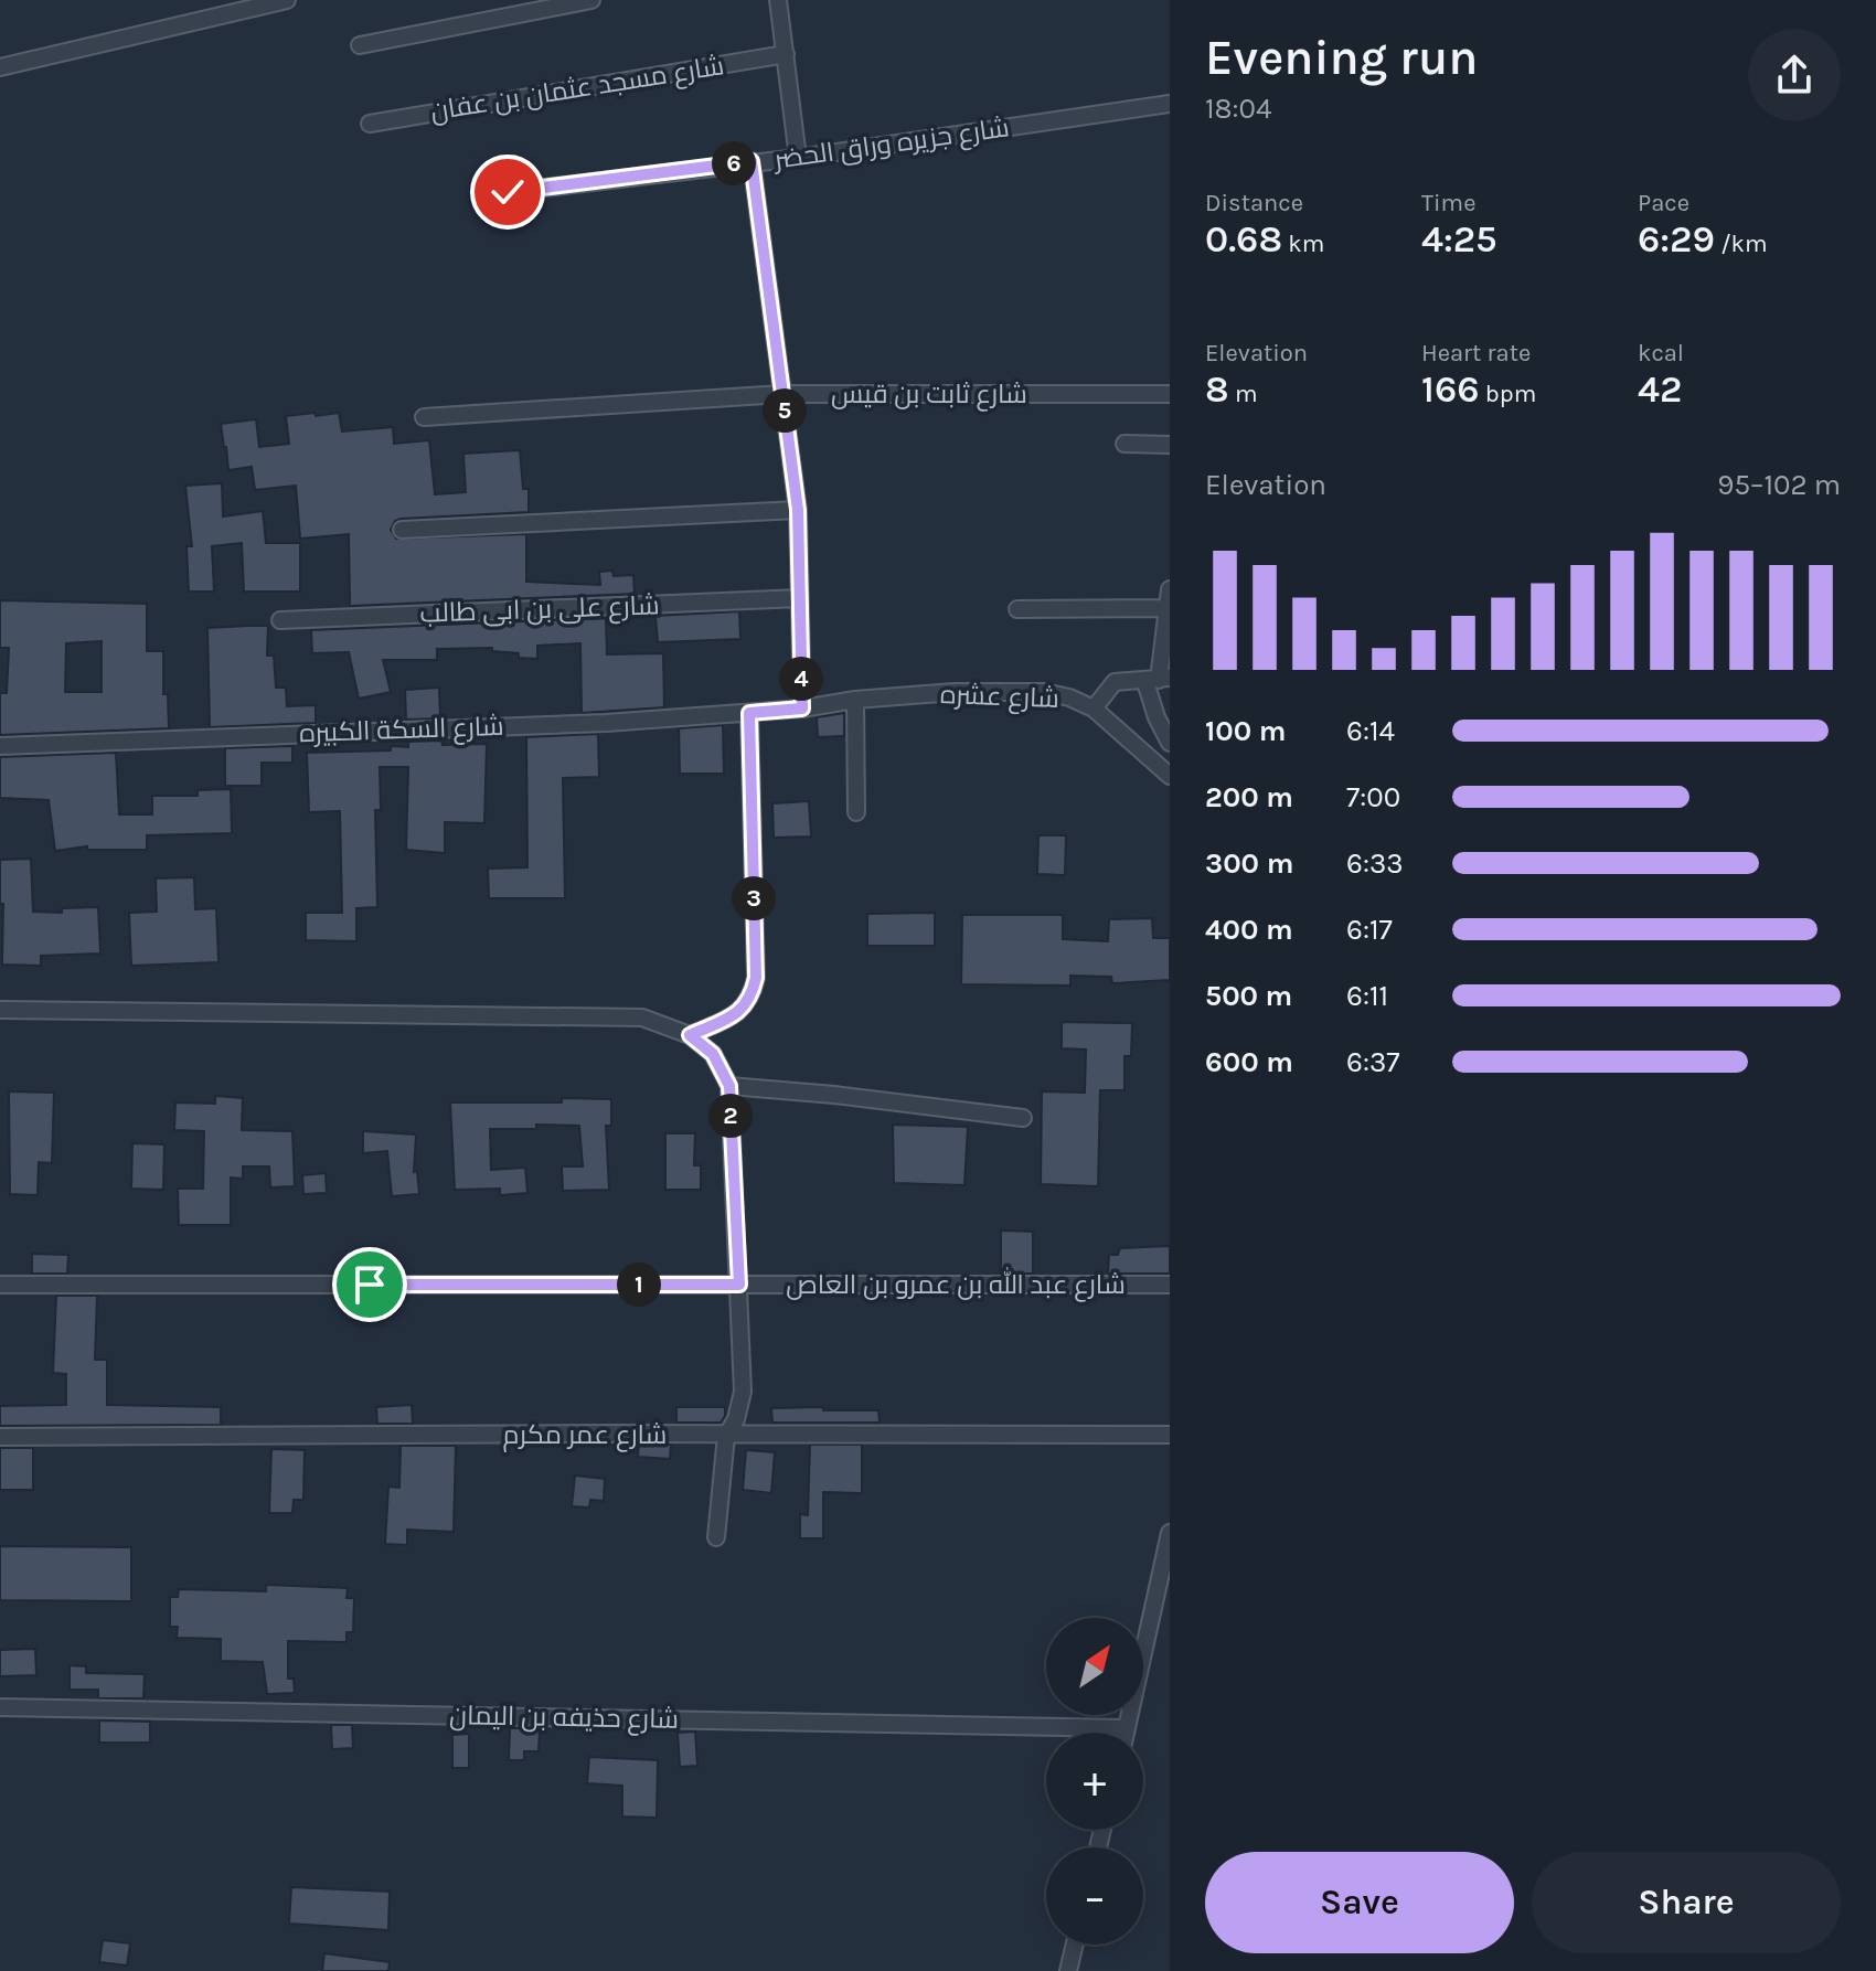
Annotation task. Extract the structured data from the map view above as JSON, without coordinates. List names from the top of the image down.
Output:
{
  "streets": {
    "street": [
      "شارع مسجد عثمان بن عفان",
      "شارع جزيره وراق الحضر",
      "شارع ثابت بن قيس",
      "شارع على بن ابى طالب",
      "شارع عشره",
      "شارع السكة الكبيره",
      "شارع عبد الله بن عمرو بن العاص",
      "شارع عمر مكرم",
      "شارع حذيفه بن اليمان"
    ]
  },
  "crossings": [
    ["شارع عشره", "شارع السكة الكبيره"]
  ],
  "north": "top right",
  "page": {
    "heading": ["Evening run", "18:04"],
    "pins": [
      "6",
      "5",
      "4",
      "3",
      "2",
      "1"
    ],
    "stats": [
      ["Distance", "0.68 km"],
      ["Time", "4:25"],
      ["Pace", "6:29 /km"],
      ["Elevation", "8 m"],
      ["Heart rate", "166 bpm"],
      ["kcal", "42"]
    ],
    "chart": ["Elevation", "95–102 m"],
    "list": [
      {
        "name": "100 m",
        "note": "6:14"
      },
      {
        "name": "200 m",
        "note": "7:00"
      },
      {
        "name": "300 m",
        "note": "6:33"
      },
      {
        "name": "400 m",
        "note": "6:17"
      },
      {
        "name": "500 m",
        "note": "6:11"
      },
      {
        "name": "600 m",
        "note": "6:37"
      }
    ],
    "map_buttons": ["+", "−"],
    "buttons": ["Save", "Share"]
  }
}
